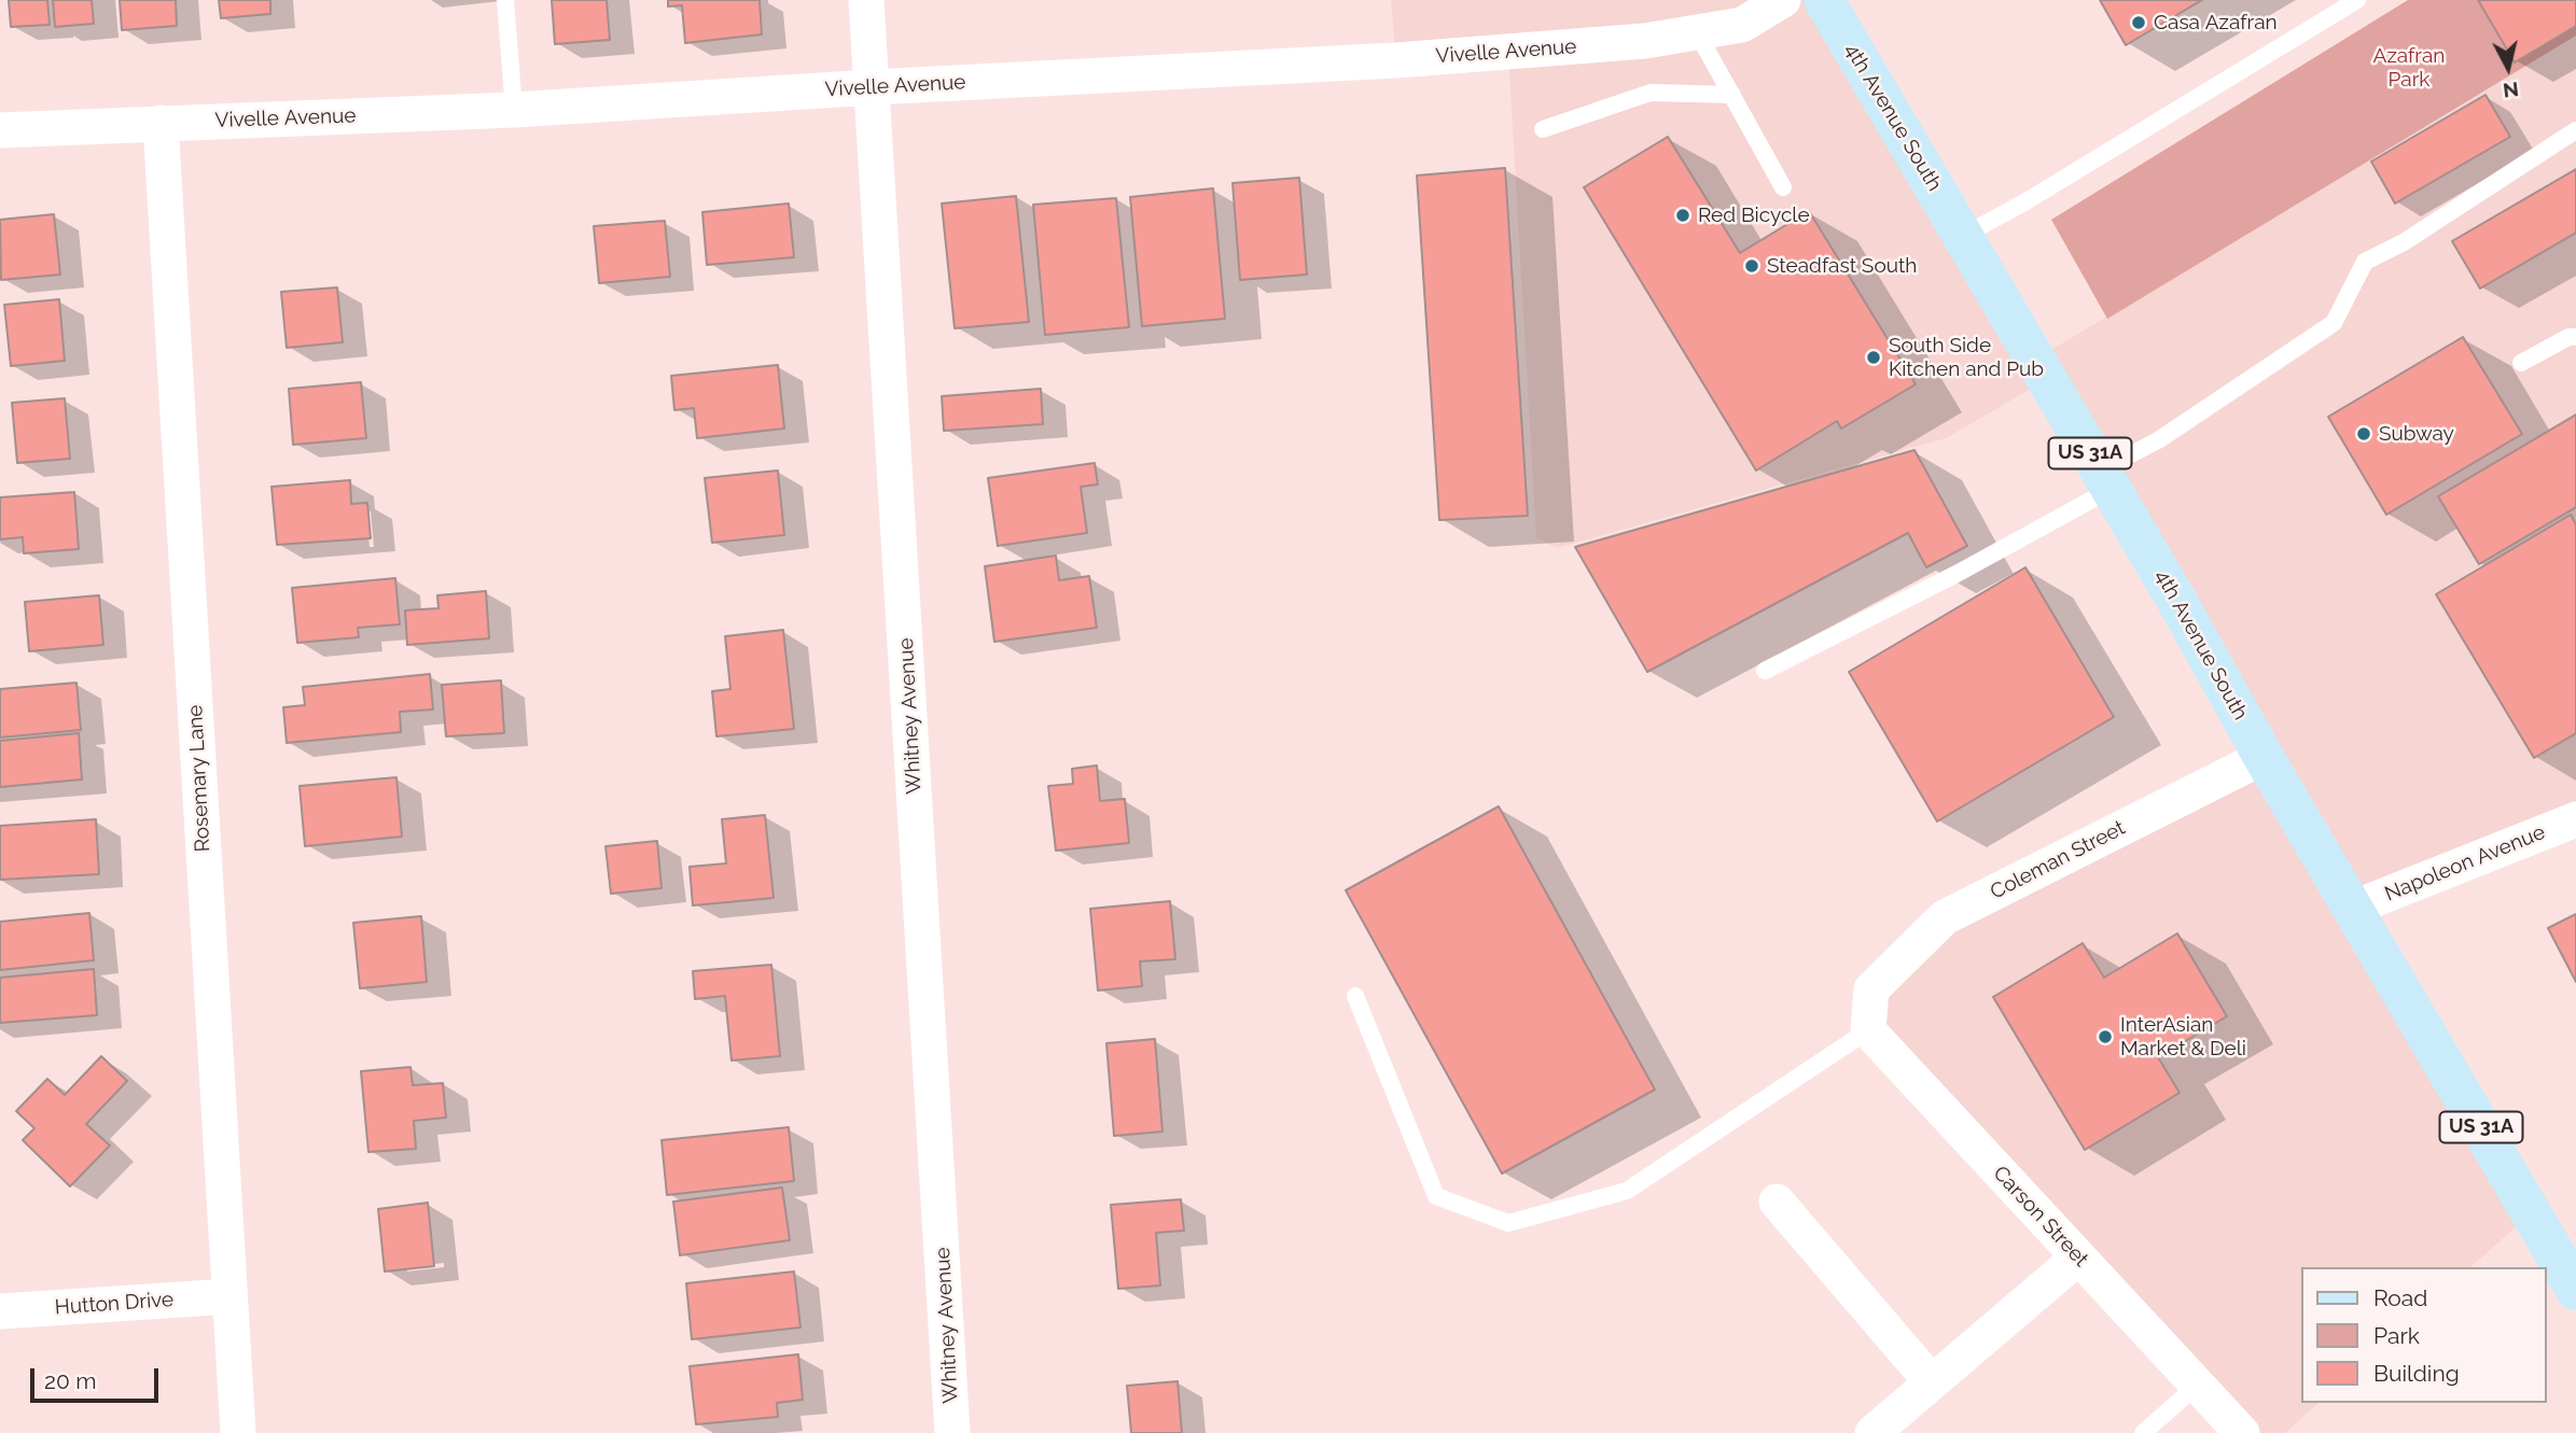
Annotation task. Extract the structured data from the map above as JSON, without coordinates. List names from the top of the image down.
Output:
{
  "streets": {
    "main road": ["4th Avenue South", "US 31A"],
    "street": [
      "Vivelle Avenue",
      "Whitney Avenue",
      "Rosemary Lane",
      "Coleman Street",
      "Napoleon Avenue",
      "Carson Street",
      "Hutton Drive"
    ]
  },
  "crossings": [
    ["Vivelle Avenue", "Whitney Avenue"],
    ["Vivelle Avenue", "Rosemary Lane"],
    ["4th Avenue South", "Coleman Street"],
    ["4th Avenue South", "Napoleon Avenue"],
    ["Rosemary Lane", "Hutton Drive"],
    ["Coleman Street", "Carson Street"]
  ],
  "parks": ["Azafran Park"],
  "places": [
    "Casa Azafran",
    "Red Bicycle",
    "Steadfast South",
    "South Side Kitchen and Pub",
    "Subway",
    "InterAsian Market & Deli"
  ],
  "legend": ["Road", "Park", "Building"],
  "scale_bar": "20 m",
  "north": "bottom"
}
